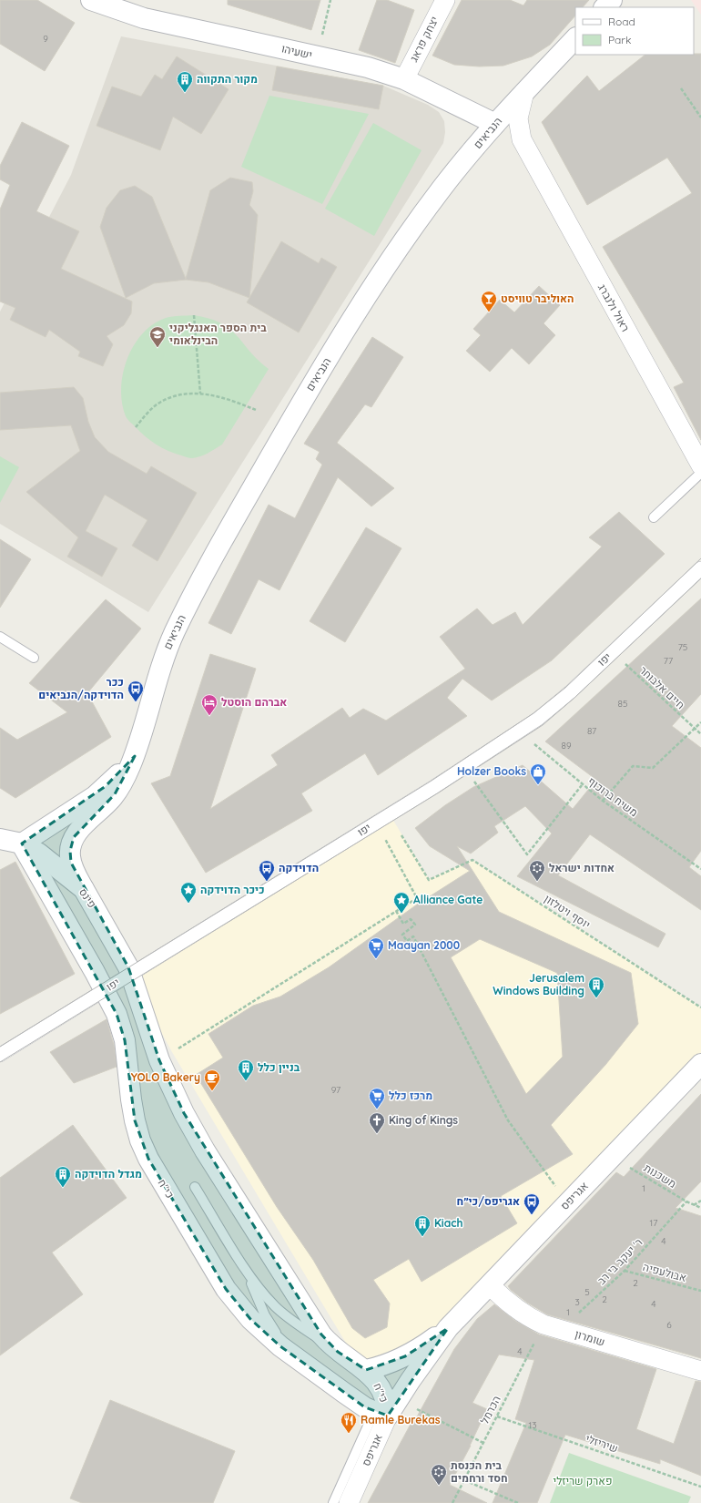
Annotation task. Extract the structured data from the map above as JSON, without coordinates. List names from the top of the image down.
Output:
{
  "streets": {
    "street": [
      "יצחק פראג",
      "ישעיהו",
      "הנביאים",
      "ראול ולנברג",
      "יפו",
      "פינס",
      "כי\"ח",
      "אגריפס",
      "שומרון"
    ],
    "path": [
      "חיים אלבוחר",
      "משיח ברוכוף",
      "יוסף ויטלזון",
      "משכנות",
      "ר' יעקב בי רב",
      "אבולעפיה",
      "הכרמל",
      "שיריזלי"
    ]
  },
  "crossings": [
    ["יצחק פראג", "ישעיהו"],
    ["ישעיהו", "הנביאים"],
    ["ישעיהו", "ראול ולנברג"],
    ["הנביאים", "ראול ולנברג"],
    ["הנביאים", "פינס"],
    ["יפו", "חיים אלבוחר"],
    ["יפו", "משיח ברוכוף"],
    ["יפו", "פינס"],
    ["יפו", "כי\"ח"],
    ["פינס", "כי\"ח"],
    ["משכנות", "אגריפס"],
    ["משכנות", "ר' יעקב בי רב"],
    ["כי\"ח", "אגריפס"],
    ["אגריפס", "שומרון"],
    ["ר' יעקב בי רב", "אבולעפיה"],
    ["ר' יעקב בי רב", "שומרון"],
    ["ר' יעקב בי רב", "הכרמל"],
    ["שומרון", "הכרמל"],
    ["הכרמל", "שיריזלי"]
  ],
  "parks": ["פארק שריזלי"],
  "places": {
    "building": [
      "מקור התקווה",
      "Jerusalem Windows Building",
      "בניין כלל",
      "מגדל הדוידקה",
      "Kiach"
    ],
    "bar": ["האוליבר טוויסט"],
    "school or university": ["בית הספר האנגליקני הבינלאומי"],
    "bus stop": ["ככר הדוידקה/הנביאים", "הדוידקה", "אגריפס/כי״ח"],
    "hotel": ["אברהם הוסטל"],
    "shop": ["Holzer Books"],
    "synagogue": ["אחדות ישראל", "בית הכנסת חסד ורחמים"],
    "place": ["כיכר הדוידקה", "Alliance Gate"],
    "supermarket": ["Maayan 2000", "מרכז כלל"],
    "cafe": ["YOLO Bakery"],
    "church": ["King of Kings"],
    "restaurant": ["Ramle Burekas"]
  },
  "house_numbers": [
    "9",
    "75",
    "77",
    "85",
    "87",
    "89",
    "97",
    "1",
    "17",
    "4",
    "2",
    "5",
    "2",
    "3",
    "4",
    "1",
    "6",
    "4",
    "13"
  ],
  "legend": ["Road", "Park"]
}
